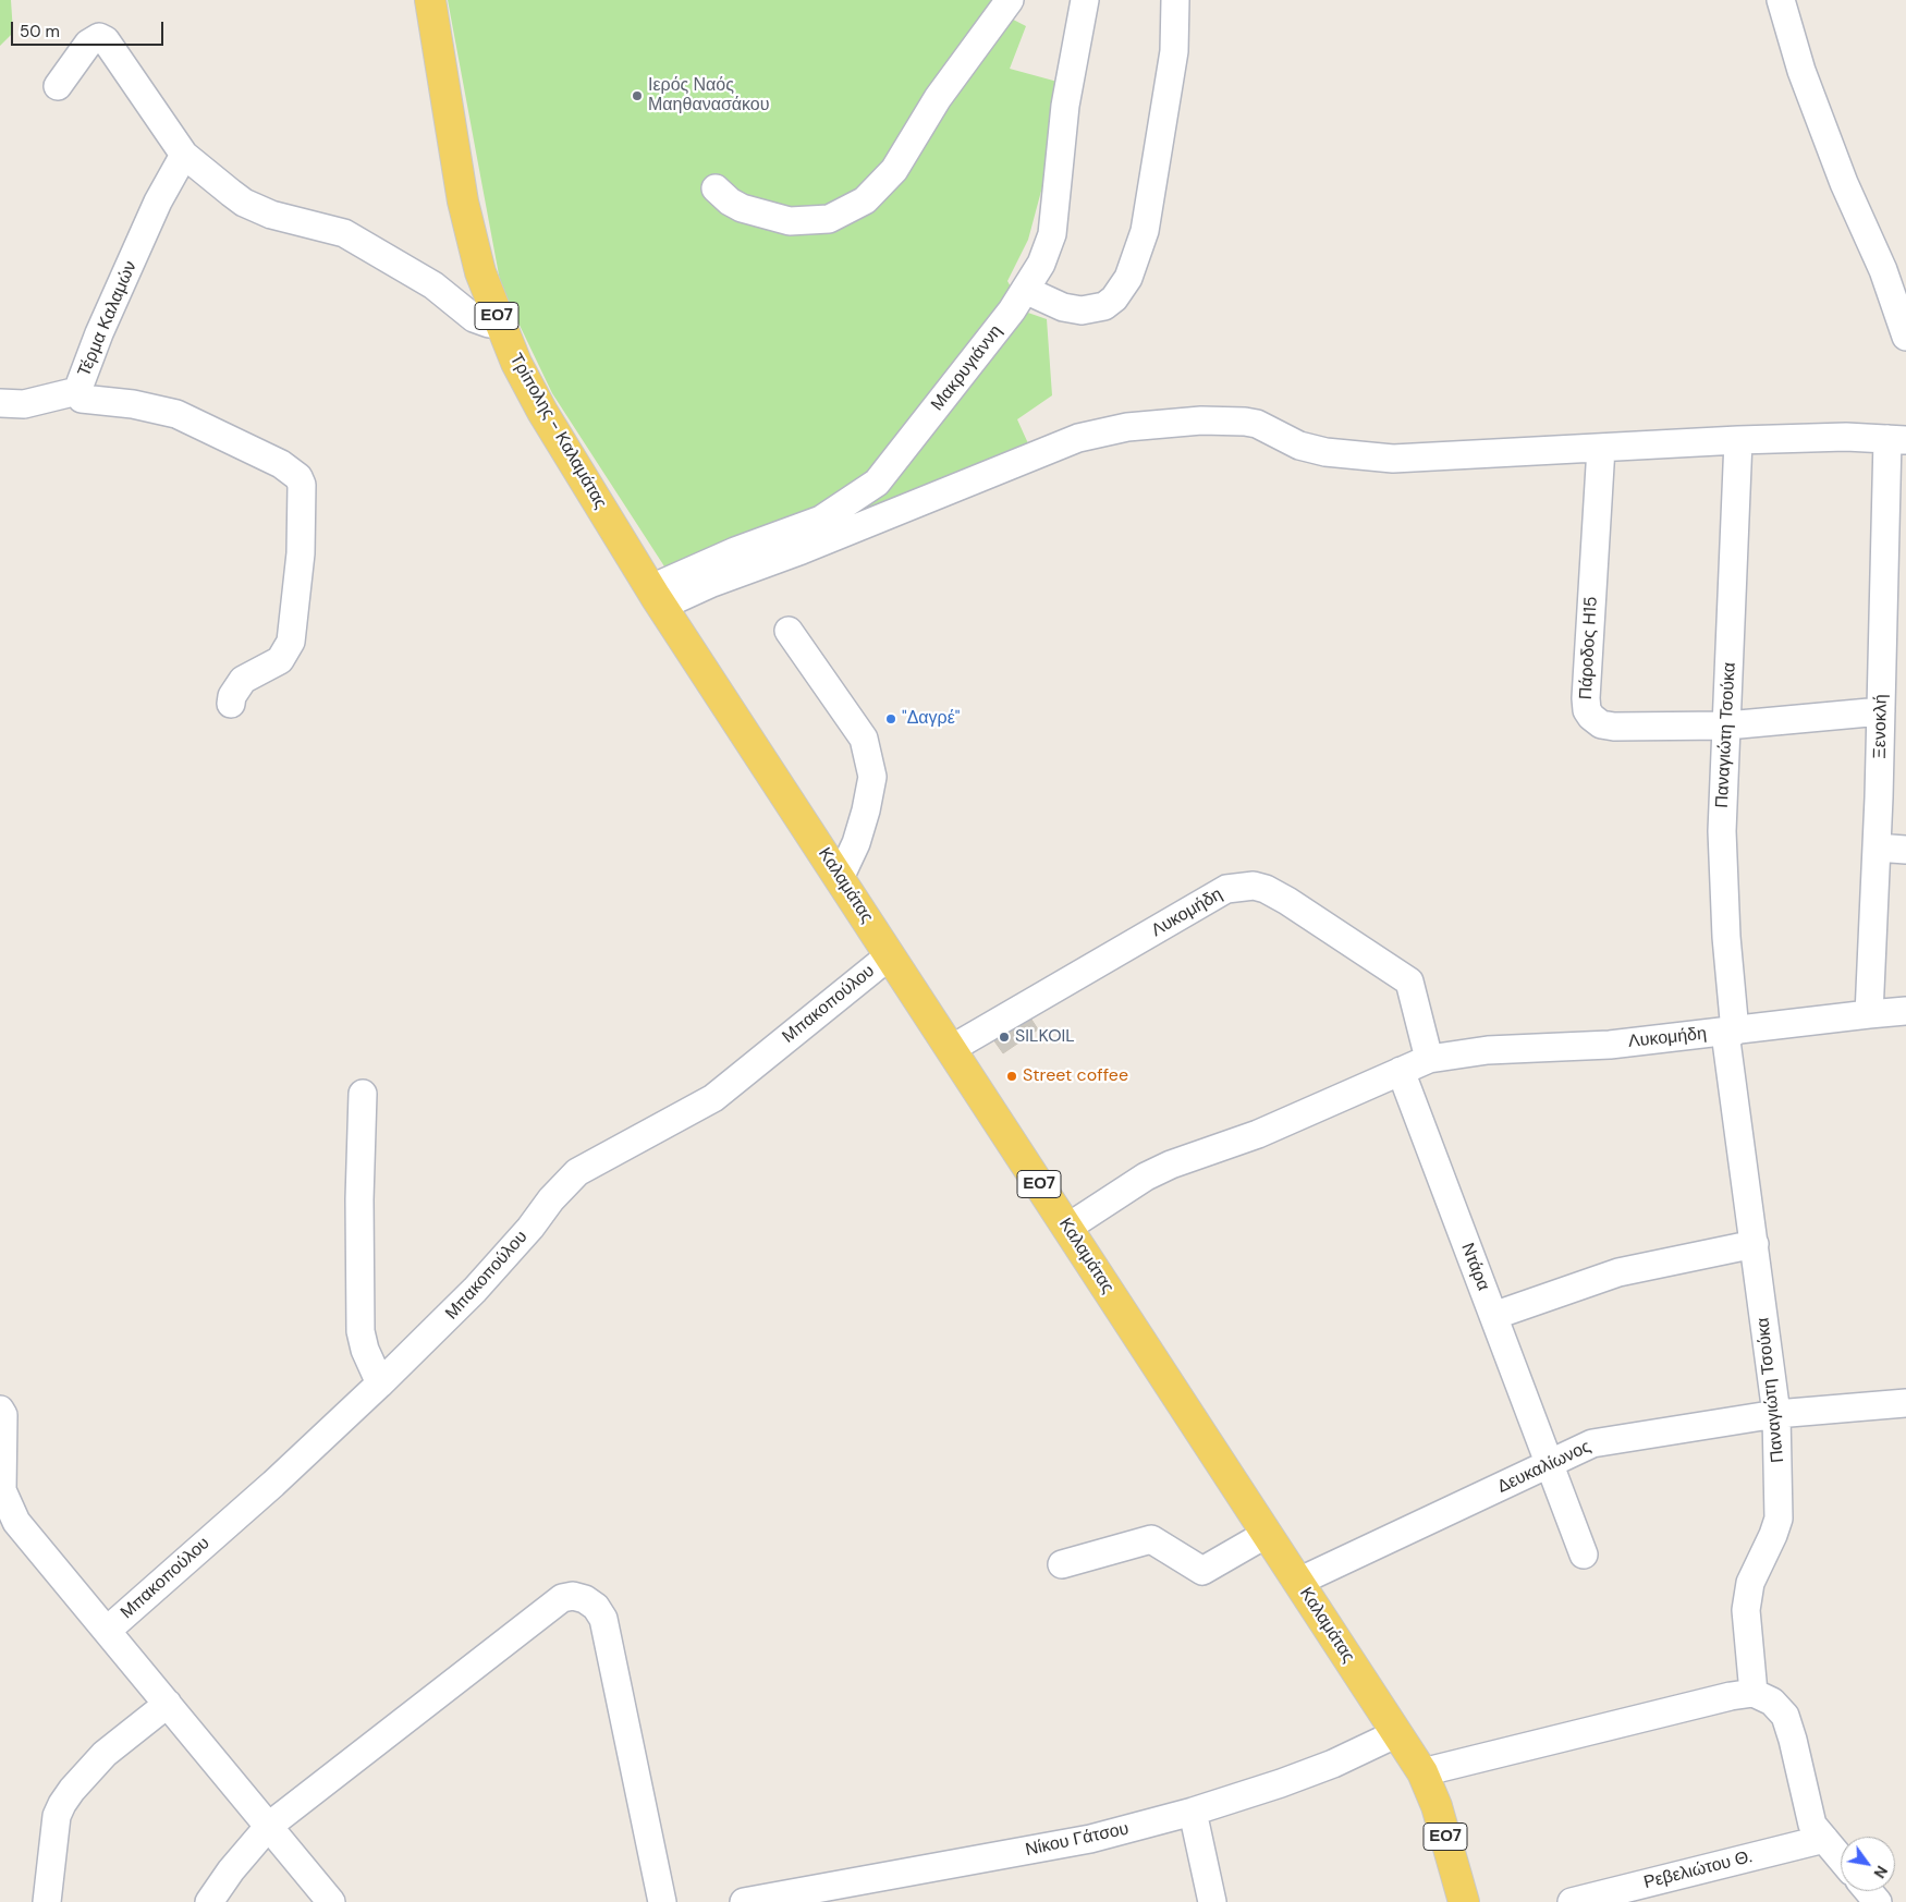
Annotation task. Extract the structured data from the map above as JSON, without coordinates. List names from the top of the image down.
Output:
{
  "streets": {
    "main road": ["ΕΟ7", "Τρίπολης - Καλαμάτας", "Καλαμάτας"],
    "street": [
      "Τέρμα Καλαμών",
      "Μακρυγιάννη",
      "Πάροδος Η15",
      "Ξενοκλή",
      "Παναγιώτη Τσούκα",
      "Λυκομήδη",
      "Μπακοπούλου",
      "Ντάρα",
      "Δευκαλίωνος",
      "Νίκου Γάτσου",
      "Ρεβελιώτου Θ."
    ]
  },
  "crossings": [
    ["Μακρυγιάννη", "Τρίπολης - Καλαμάτας"],
    ["Μακρυγιάννη", "Καλαμάτας"],
    ["Τρίπολης - Καλαμάτας", "Καλαμάτας"],
    ["Πάροδος Η15", "Ξενοκλή"],
    ["Πάροδος Η15", "Παναγιώτη Τσούκα"],
    ["Ξενοκλή", "Λυκομήδη"],
    ["Παναγιώτη Τσούκα", "Λυκομήδη"],
    ["Παναγιώτη Τσούκα", "Δευκαλίωνος"],
    ["Καλαμάτας", "Λυκομήδη"],
    ["Καλαμάτας", "Μπακοπούλου"],
    ["Καλαμάτας", "Δευκαλίωνος"],
    ["Καλαμάτας", "Νίκου Γάτσου"],
    ["Λυκομήδη", "Ντάρα"],
    ["Ντάρα", "Δευκαλίωνος"]
  ],
  "places": [
    "Ιερός Ναός Μαηθανασάκου",
    "\"Δαγρέ\"",
    "SILKOIL",
    "Street coffee"
  ],
  "scale_bar": "50 m",
  "north": "bottom right"
}
